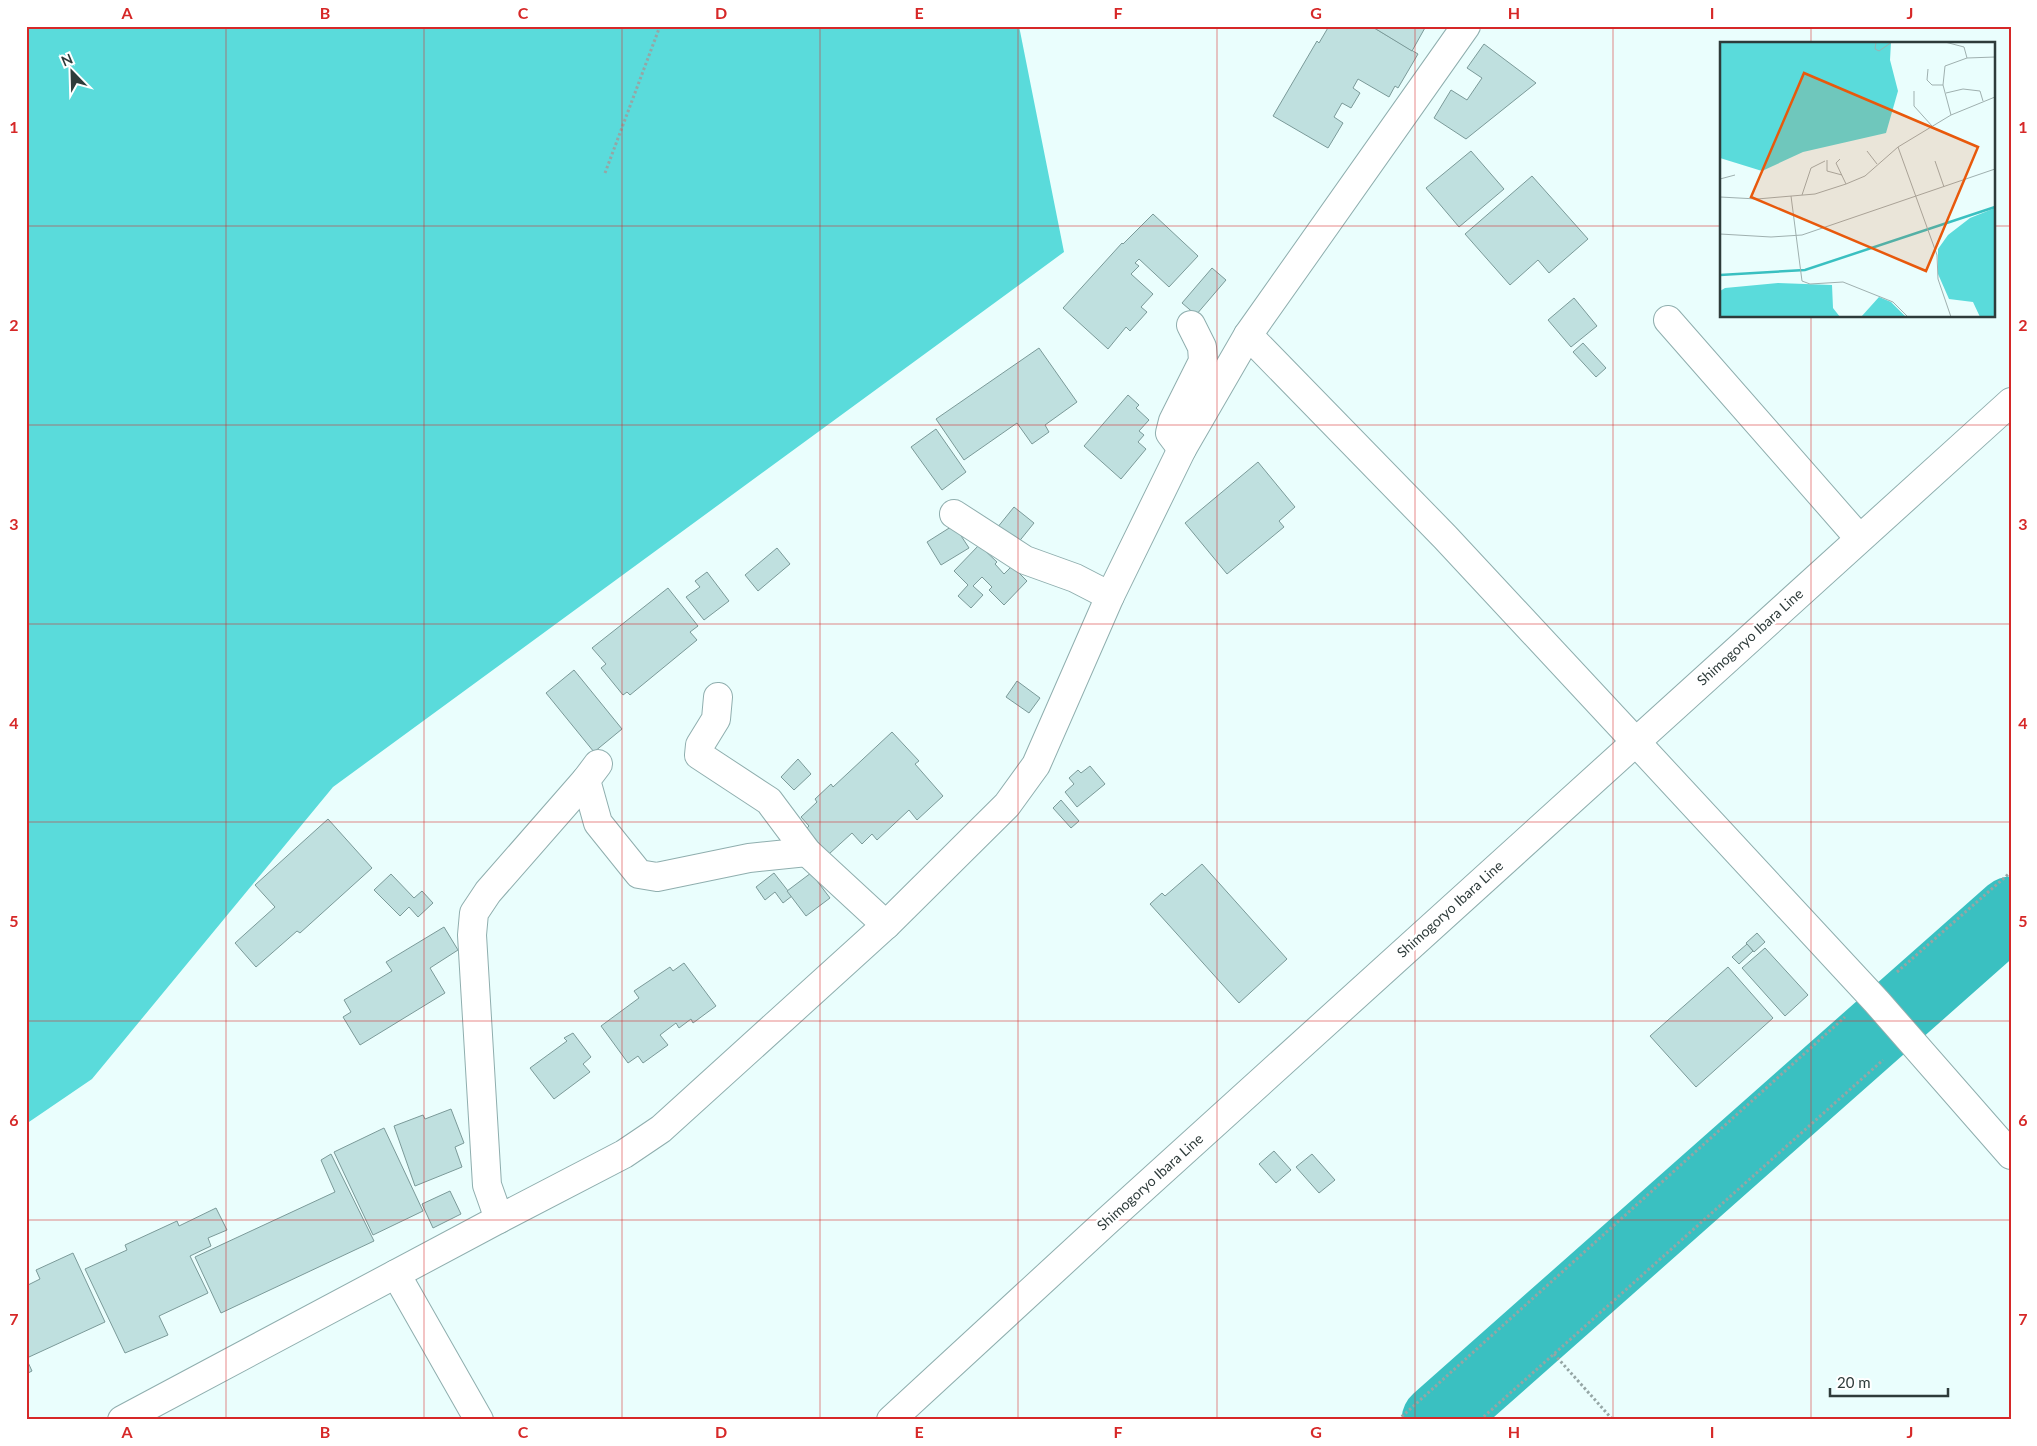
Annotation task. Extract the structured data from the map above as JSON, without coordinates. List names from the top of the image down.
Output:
{
  "streets": {
    "street": ["Shimogoryo Ibara Line"]
  },
  "scale_bar": "20 m",
  "north": "top left",
  "grid": {
    "columns": [
      "A",
      "B",
      "C",
      "D",
      "E",
      "F",
      "G",
      "H",
      "I",
      "J"
    ],
    "rows": [
      "1",
      "2",
      "3",
      "4",
      "5",
      "6",
      "7"
    ]
  }
}
